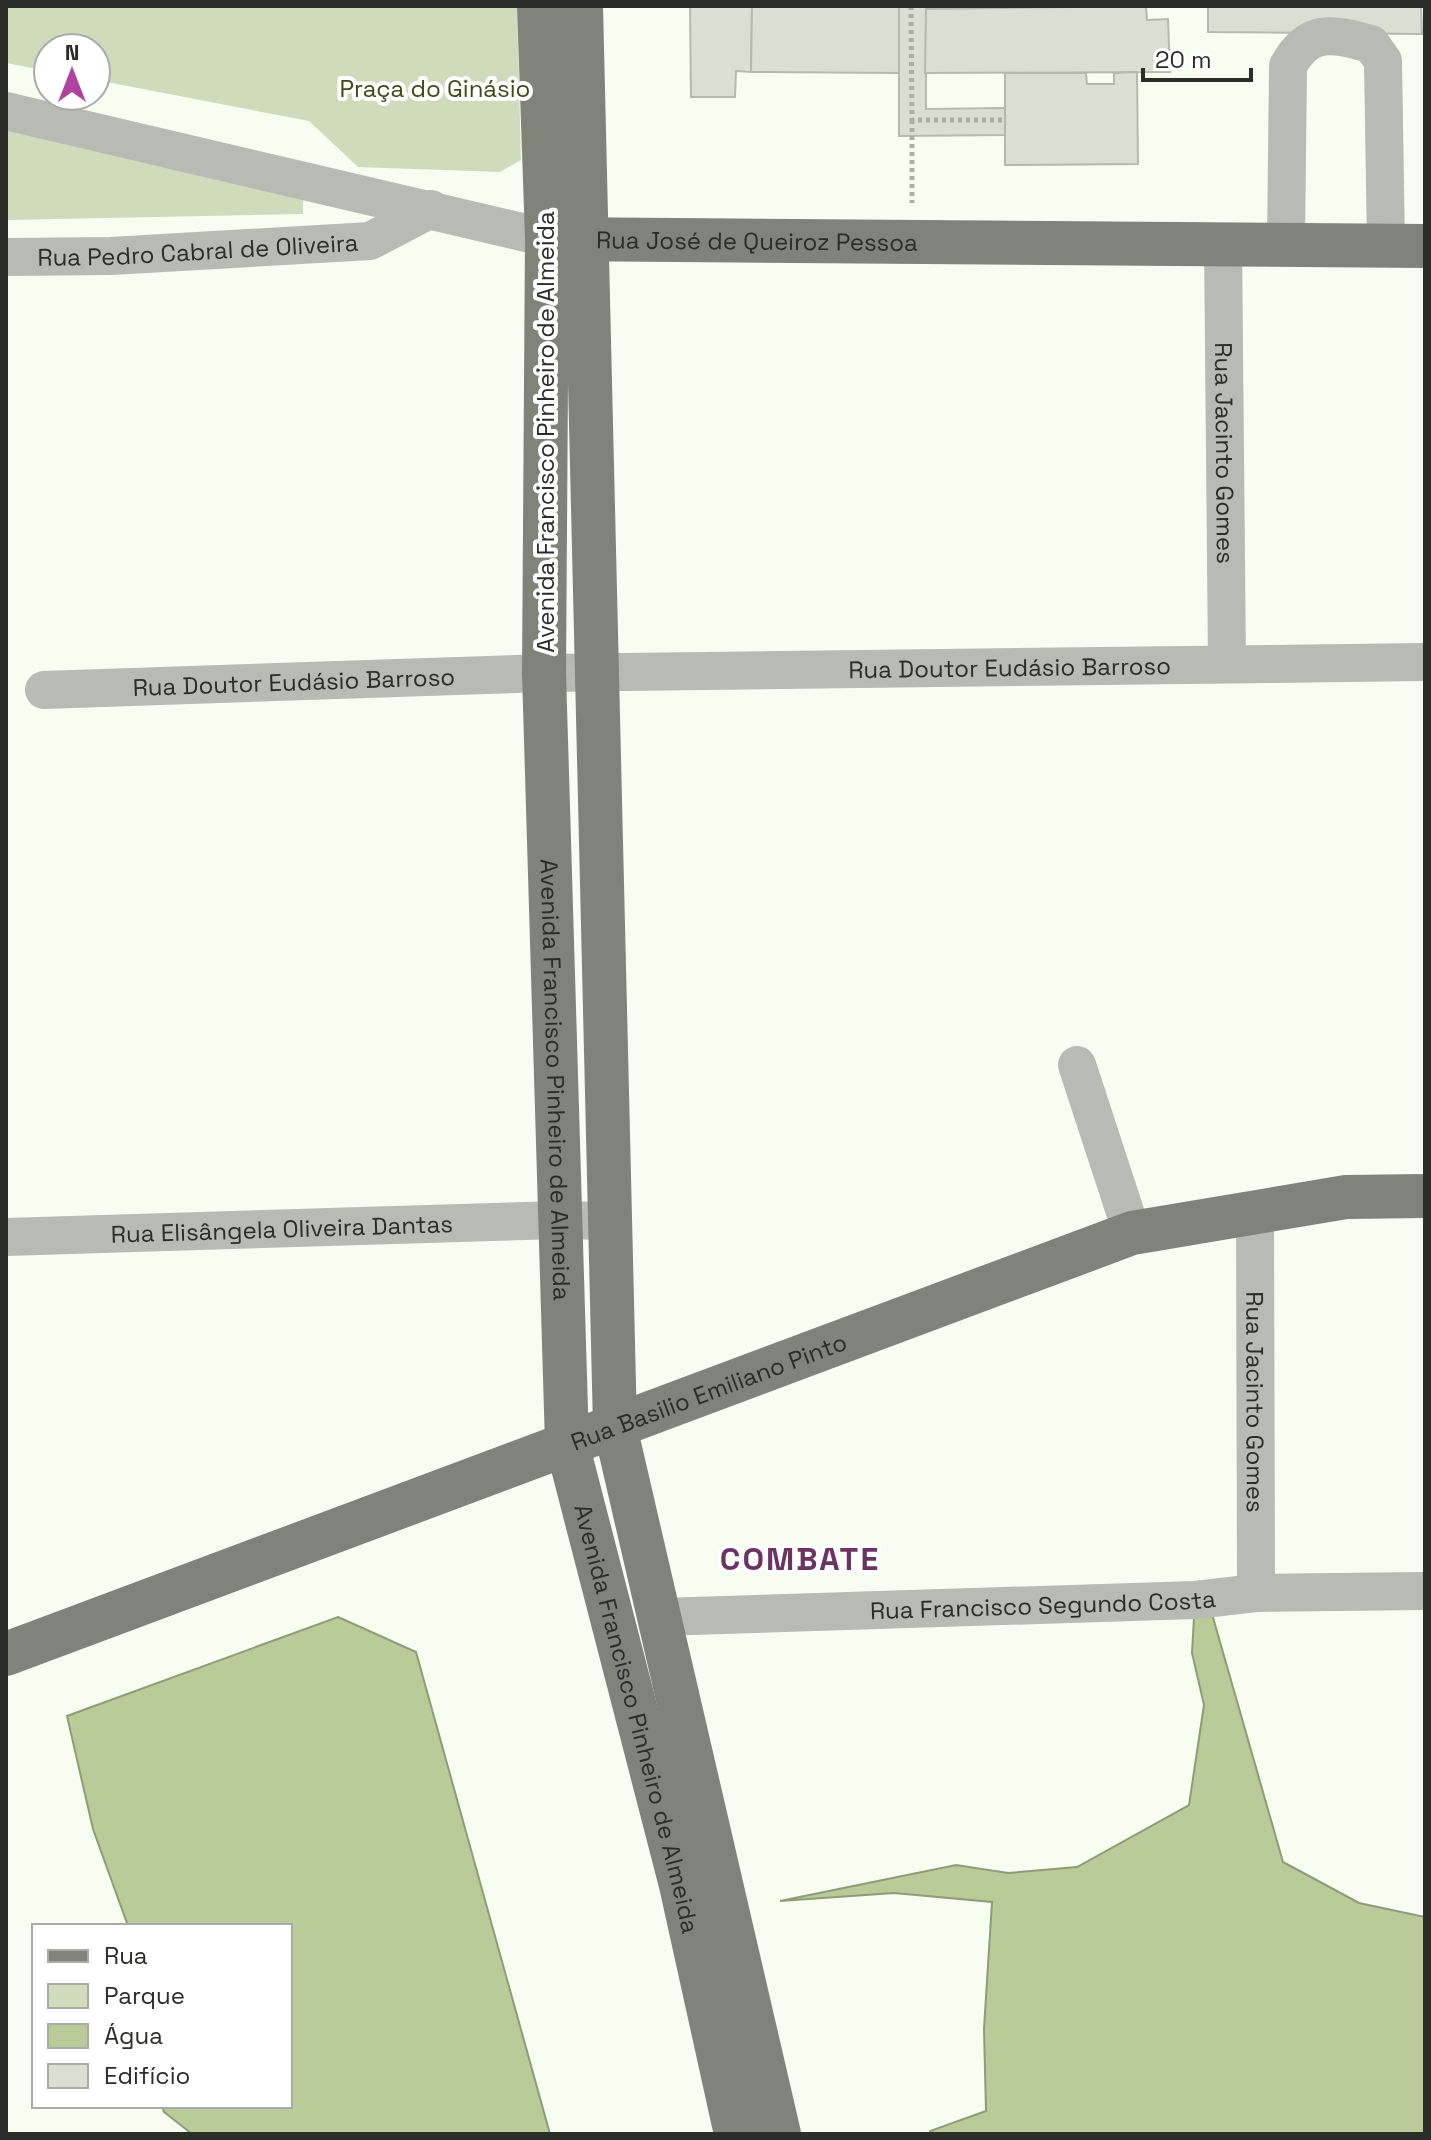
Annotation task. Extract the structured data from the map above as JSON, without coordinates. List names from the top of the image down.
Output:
{
  "streets": {
    "main road": ["Rua José de Queiroz Pessoa", "Avenida Francisco Pinheiro de Almeida", "Rua Basilio Emiliano Pinto"],
    "street": [
      "Rua Pedro Cabral de Oliveira",
      "Rua Jacinto Gomes",
      "Rua Doutor Eudásio Barroso",
      "Rua Elisângela Oliveira Dantas",
      "Rua Francisco Segundo Costa"
    ]
  },
  "crossings": [
    ["Rua José de Queiroz Pessoa", "Rua Pedro Cabral de Oliveira"],
    ["Rua José de Queiroz Pessoa", "Avenida Francisco Pinheiro de Almeida"],
    ["Rua José de Queiroz Pessoa", "Rua Jacinto Gomes"],
    ["Avenida Francisco Pinheiro de Almeida", "Rua Doutor Eudásio Barroso"],
    ["Avenida Francisco Pinheiro de Almeida", "Rua Elisângela Oliveira Dantas"],
    ["Avenida Francisco Pinheiro de Almeida", "Rua Basilio Emiliano Pinto"],
    ["Avenida Francisco Pinheiro de Almeida", "Rua Francisco Segundo Costa"],
    ["Rua Jacinto Gomes", "Rua Doutor Eudásio Barroso"],
    ["Rua Jacinto Gomes", "Rua Basilio Emiliano Pinto"],
    ["Rua Jacinto Gomes", "Rua Francisco Segundo Costa"]
  ],
  "districts": ["COMBATE"],
  "parks": ["Praça do Ginásio"],
  "legend": [
    "Rua",
    "Parque",
    "Água",
    "Edifício"
  ],
  "scale_bar": "20 m",
  "north": "top"
}
